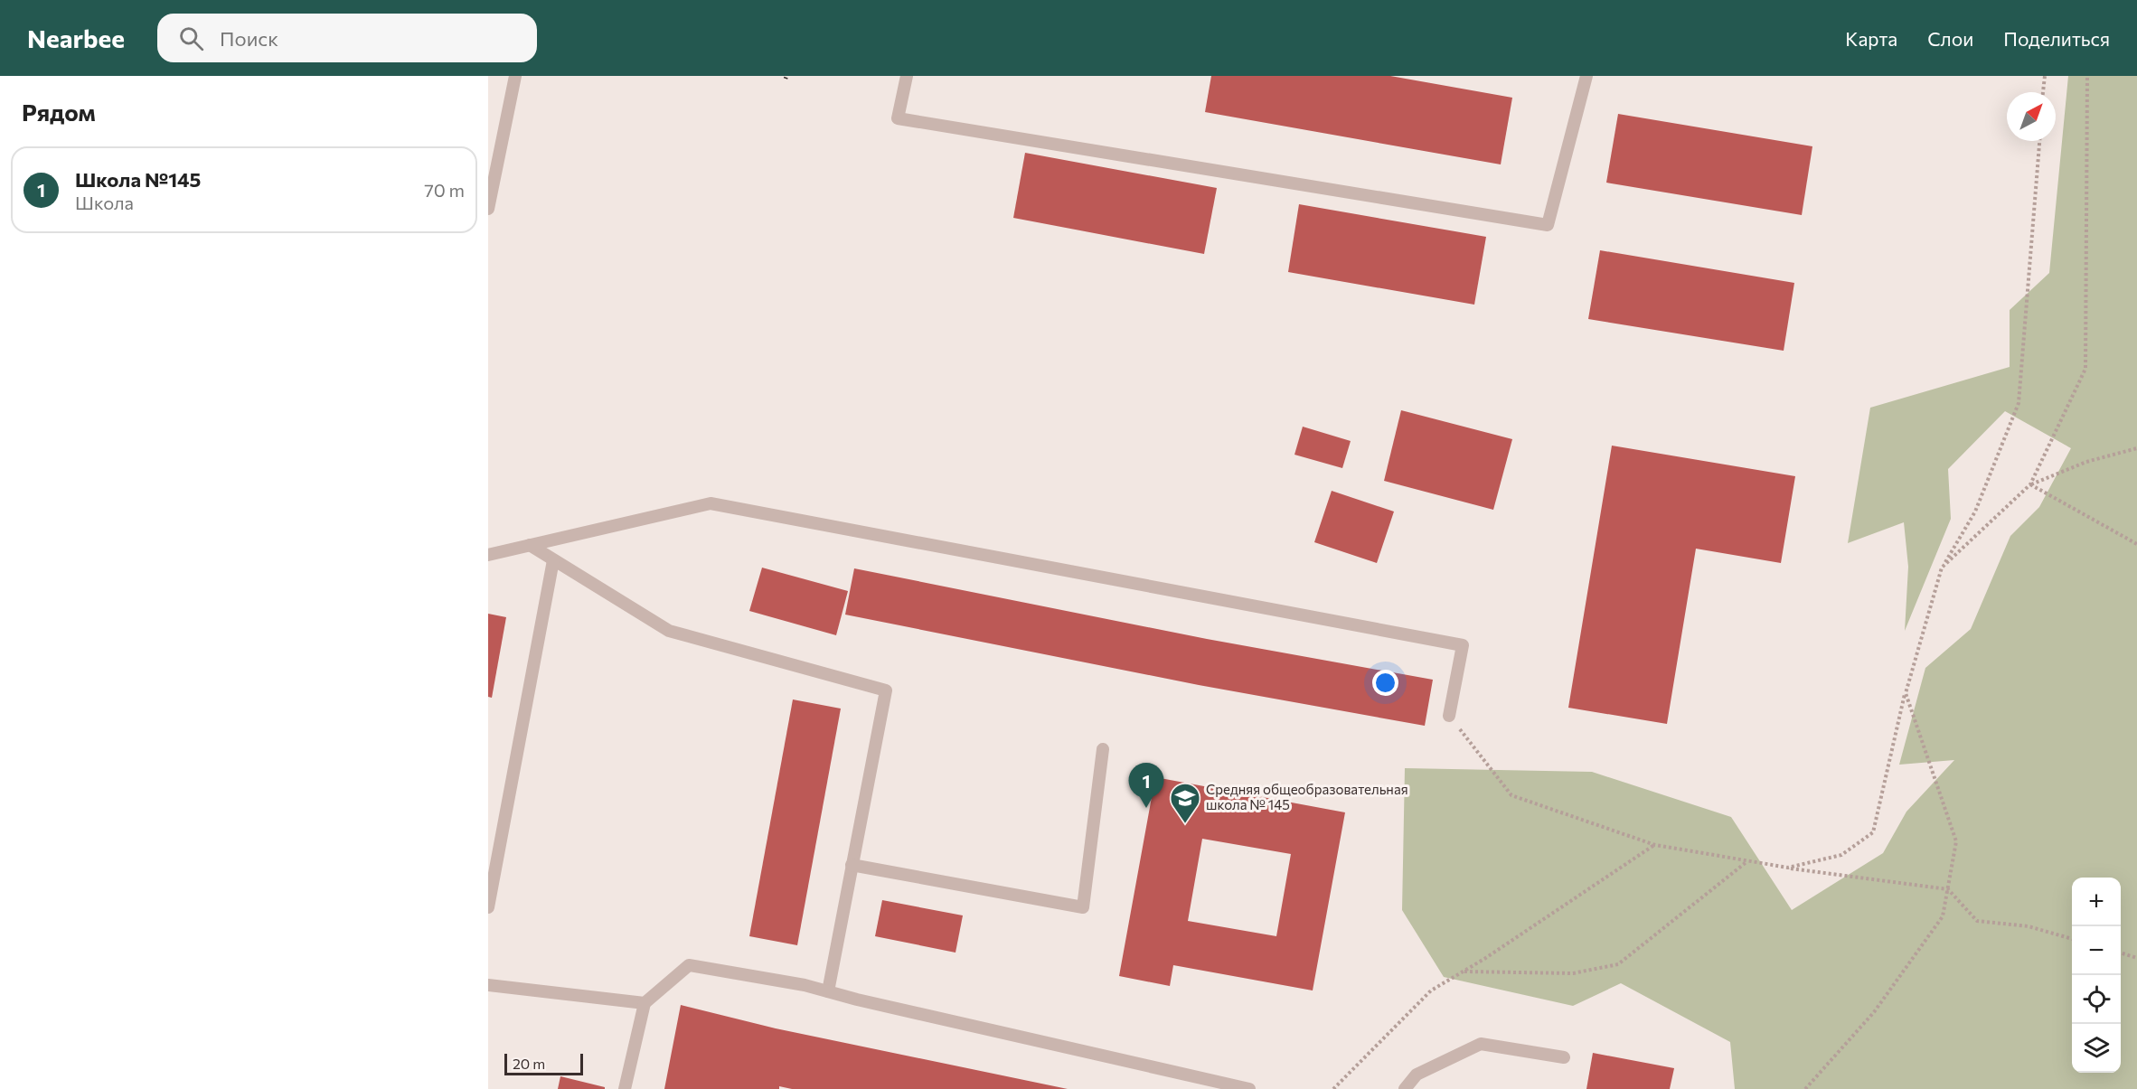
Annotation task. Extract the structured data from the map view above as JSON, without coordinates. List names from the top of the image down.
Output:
{
  "places": {
    "school or university": ["Средняя общеобразовательная школа № 145"]
  },
  "scale_bar": "20 m",
  "north": "top right",
  "page": {
    "header": "Nearbee",
    "search": "Поиск",
    "nav": ["Карта", "Слои", "Поделиться"],
    "heading": "Рядом",
    "list": [
      {
        "mark": "1",
        "name": "Школа №145",
        "note": "Школа",
        "value": "70 m"
      }
    ],
    "pins": "1",
    "map_buttons": ["+", "−"],
    "scale": "20 m"
  }
}
